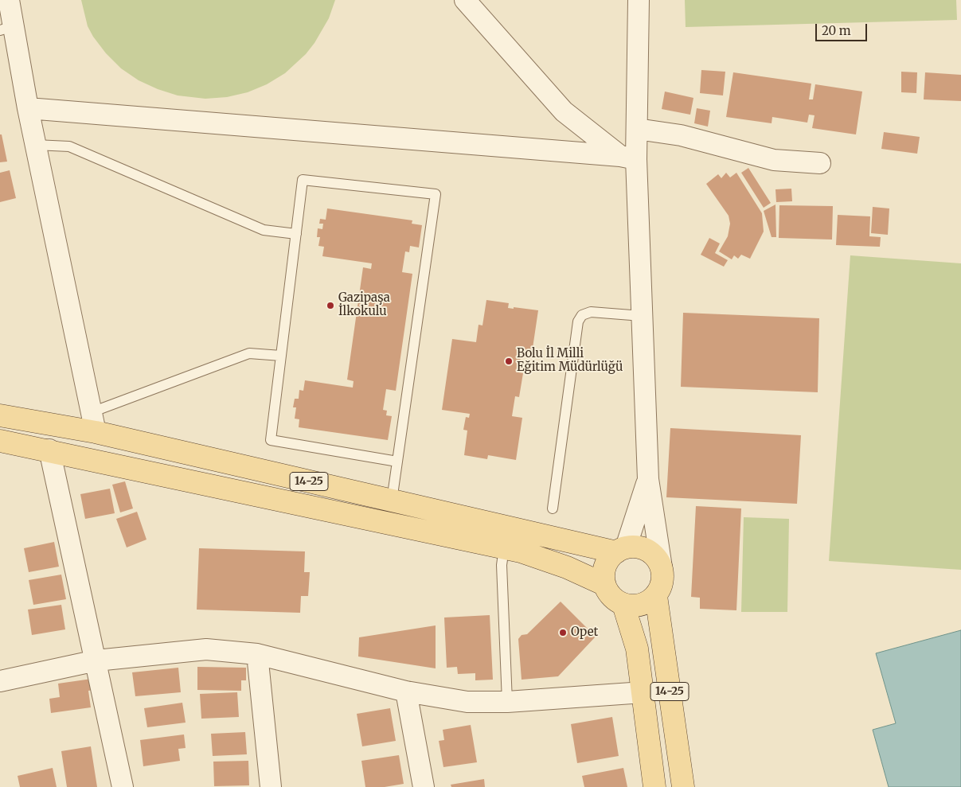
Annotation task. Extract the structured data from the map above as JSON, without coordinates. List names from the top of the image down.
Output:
{
  "streets": {
    "main road": ["14-25"]
  },
  "places": ["Gazipaşa İlkokulu", "Bolu İl Milli Eğitim Müdürlüğü", "Opet"],
  "scale_bar": "20 m"
}
